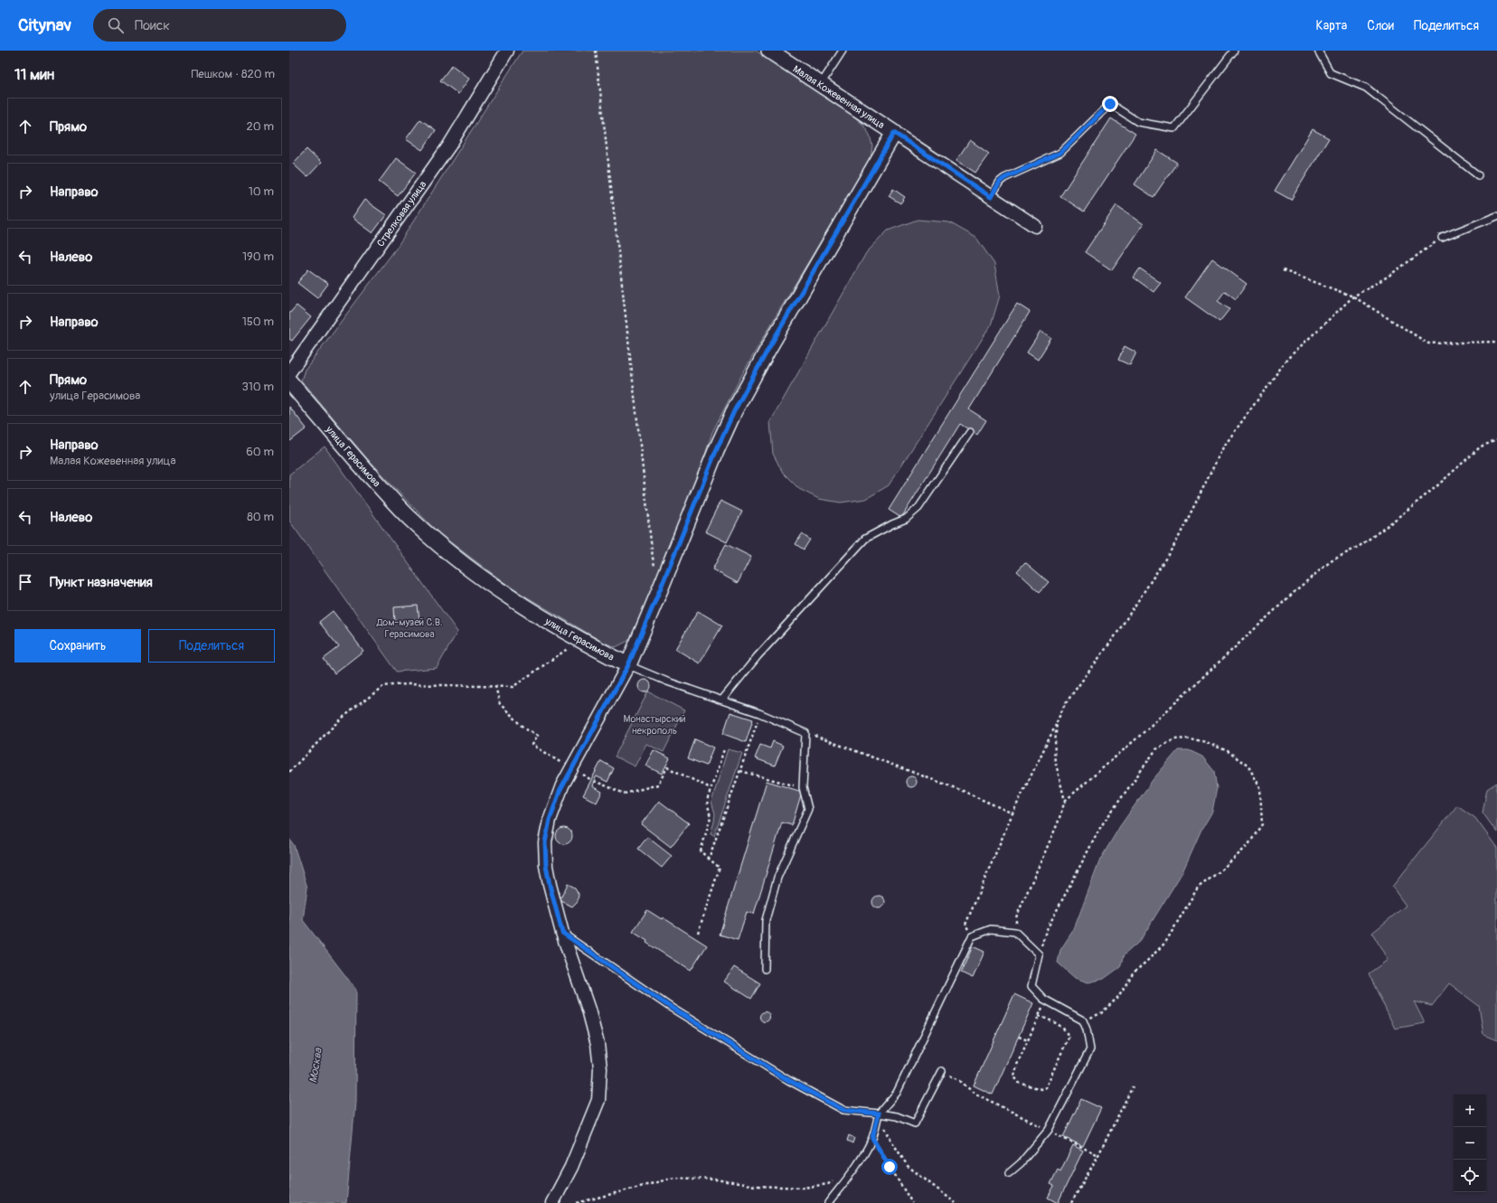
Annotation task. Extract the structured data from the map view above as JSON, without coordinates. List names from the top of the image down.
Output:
{
  "streets": {
    "street": ["Малая Кожевенная улица", "Стрелковая улица", "улица Герасимова"]
  },
  "water": ["Москва"],
  "parks": ["Дом-музей С.В. Герасимова", "Монастырский некрополь"],
  "page": {
    "header": "Citynav",
    "search": "Поиск",
    "nav": ["Карта", "Слои", "Поделиться"],
    "heading": ["11 мин", "Пешком · 820 m"],
    "list": [
      ["Прямо", "20 m"],
      ["Направо", "10 m"],
      ["Налево", "190 m"],
      ["Направо", "150 m"],
      ["Прямо", "улица Герасимова", "310 m"],
      ["Направо", "Малая Кожевенная улица", "60 m"],
      ["Налево", "80 m"],
      "Пункт назначения"
    ],
    "buttons": ["Сохранить", "Поделиться"],
    "map_buttons": ["+", "−"]
  }
}
